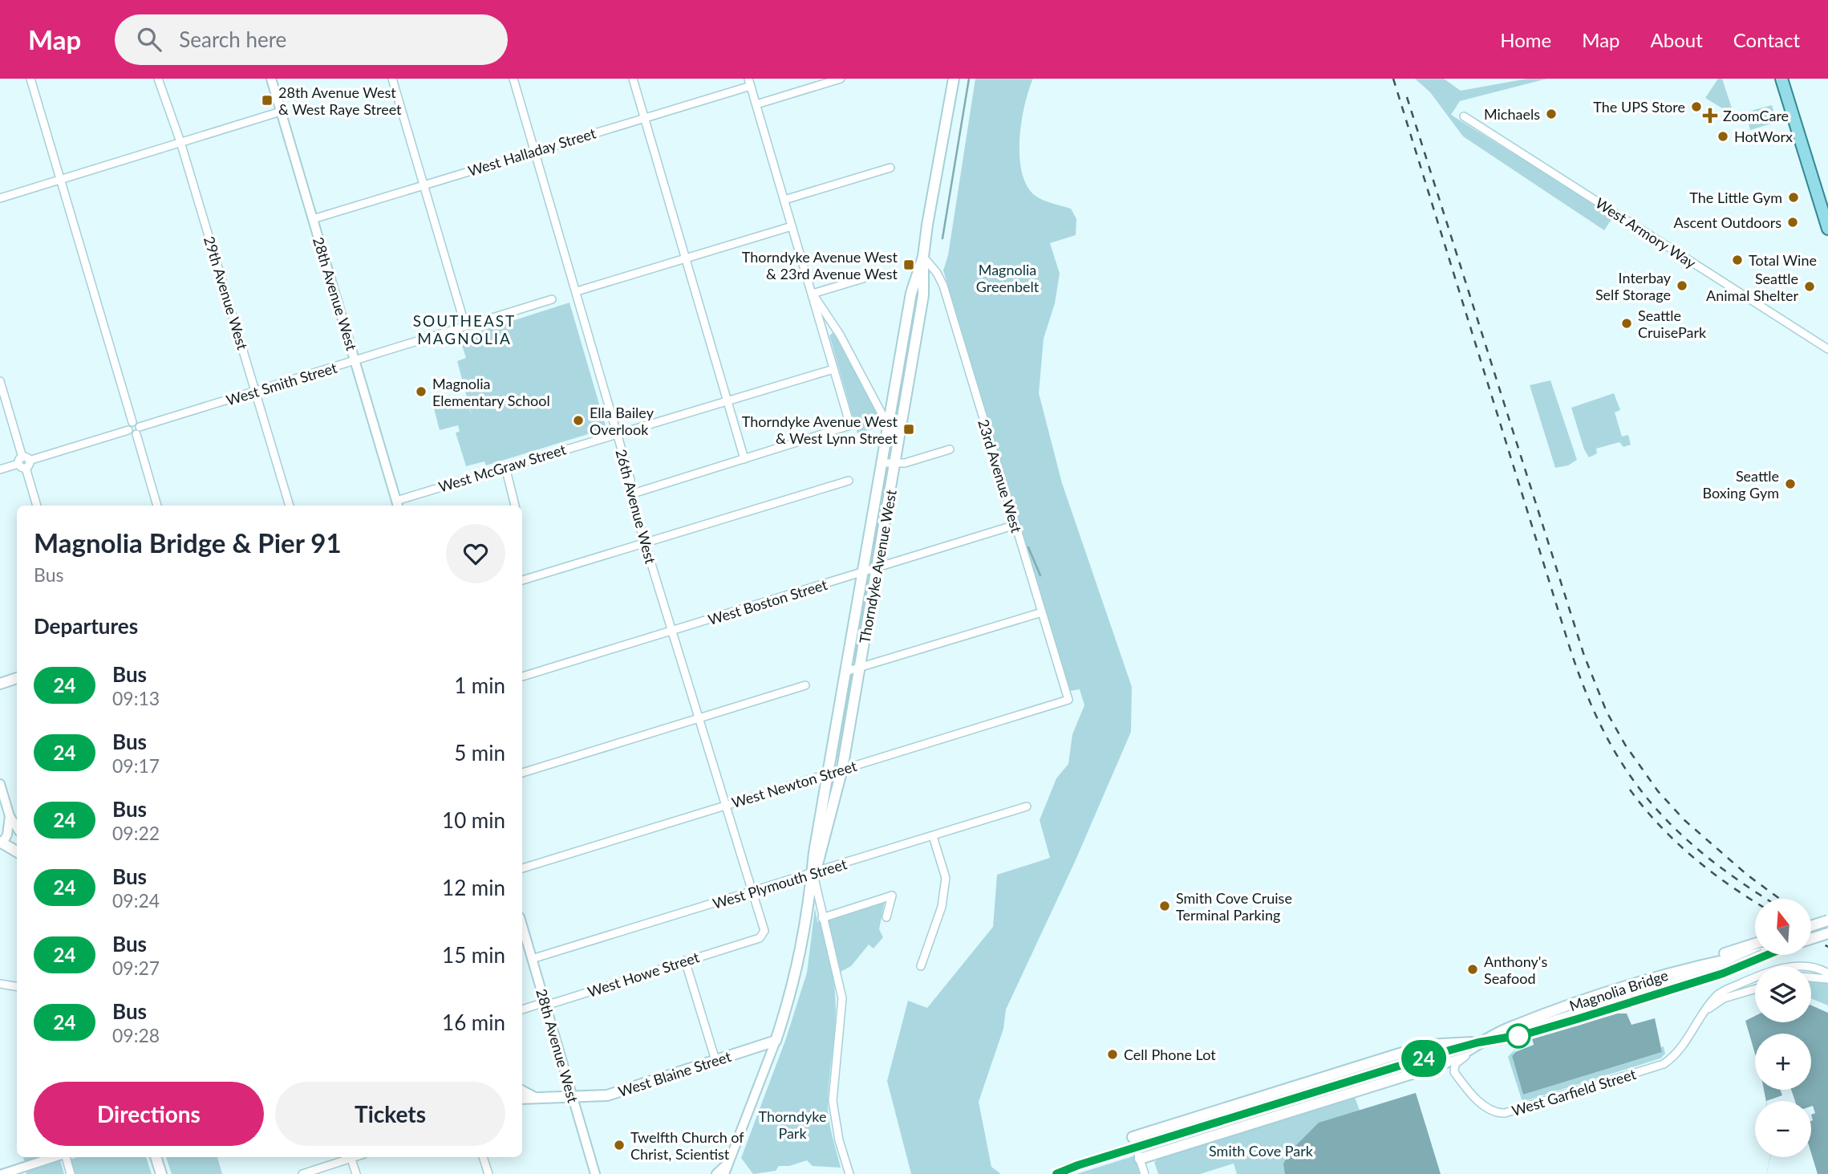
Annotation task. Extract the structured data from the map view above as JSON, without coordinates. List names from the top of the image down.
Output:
{
  "streets": {
    "main road": ["Thorndyke Avenue West", "Magnolia Bridge", "West Blaine Street"],
    "street": [
      "West Halladay Street",
      "West Armory Way",
      "29th Avenue West",
      "28th Avenue West",
      "West Smith Street",
      "West McGraw Street",
      "23rd Avenue West",
      "26th Avenue West",
      "West Boston Street",
      "West Newton Street",
      "West Plymouth Street",
      "West Howe Street",
      "West Garfield Street"
    ]
  },
  "crossings": [
    ["West Halladay Street", "28th Avenue West"],
    ["West Halladay Street", "26th Avenue West"],
    ["29th Avenue West", "West Smith Street"],
    ["28th Avenue West", "West Smith Street"],
    ["28th Avenue West", "West McGraw Street"],
    ["28th Avenue West", "West Plymouth Street"],
    ["28th Avenue West", "West Howe Street"],
    ["28th Avenue West", "West Blaine Street"],
    ["West McGraw Street", "26th Avenue West"],
    ["23rd Avenue West", "Thorndyke Avenue West"],
    ["23rd Avenue West", "West Boston Street"],
    ["23rd Avenue West", "West Newton Street"],
    ["26th Avenue West", "West Boston Street"],
    ["26th Avenue West", "West Newton Street"],
    ["26th Avenue West", "West Plymouth Street"],
    ["26th Avenue West", "West Howe Street"],
    ["Thorndyke Avenue West", "West Boston Street"],
    ["Thorndyke Avenue West", "West Newton Street"],
    ["Thorndyke Avenue West", "West Plymouth Street"],
    ["Thorndyke Avenue West", "West Blaine Street"]
  ],
  "districts": ["SOUTHEAST MAGNOLIA"],
  "parks": ["Magnolia Greenbelt", "Thorndyke Park", "Smith Cove Park"],
  "places": {
    "transit": ["28th Avenue West & West Raye Street", "Thorndyke Avenue West & 23rd Avenue West", "Thorndyke Avenue West & West Lynn Street"],
    "other": [
      "The UPS Store",
      "Michaels",
      "HotWorx",
      "The Little Gym",
      "Ascent Outdoors",
      "Total Wine",
      "Interbay Self Storage",
      "Seattle Animal Shelter",
      "Seattle CruisePark",
      "Magnolia Elementary School",
      "Ella Bailey Overlook",
      "Seattle Boxing Gym",
      "Smith Cove Cruise Terminal Parking",
      "Anthony's Seafood",
      "Cell Phone Lot",
      "Twelfth Church of Christ, Scientist"
    ],
    "health": ["ZoomCare"]
  },
  "lines": ["bus line 24"],
  "north": "top",
  "page": {
    "header": "Map",
    "search": "Search here",
    "nav": [
      "Home",
      "Map",
      "About",
      "Contact"
    ],
    "on_map": "24",
    "heading": [
      ["Magnolia Bridge & Pier 91", "Bus"],
      "Departures"
    ],
    "list": [
      {
        "mark": "24",
        "name": "Bus",
        "note": "09:13",
        "value": "1 min"
      },
      {
        "mark": "24",
        "name": "Bus",
        "note": "09:17",
        "value": "5 min"
      },
      {
        "mark": "24",
        "name": "Bus",
        "note": "09:22",
        "value": "10 min"
      },
      {
        "mark": "24",
        "name": "Bus",
        "note": "09:24",
        "value": "12 min"
      },
      {
        "mark": "24",
        "name": "Bus",
        "note": "09:27",
        "value": "15 min"
      },
      {
        "mark": "24",
        "name": "Bus",
        "note": "09:28",
        "value": "16 min"
      }
    ],
    "map_buttons": ["+", "−"],
    "buttons": ["Directions", "Tickets"]
  }
}
